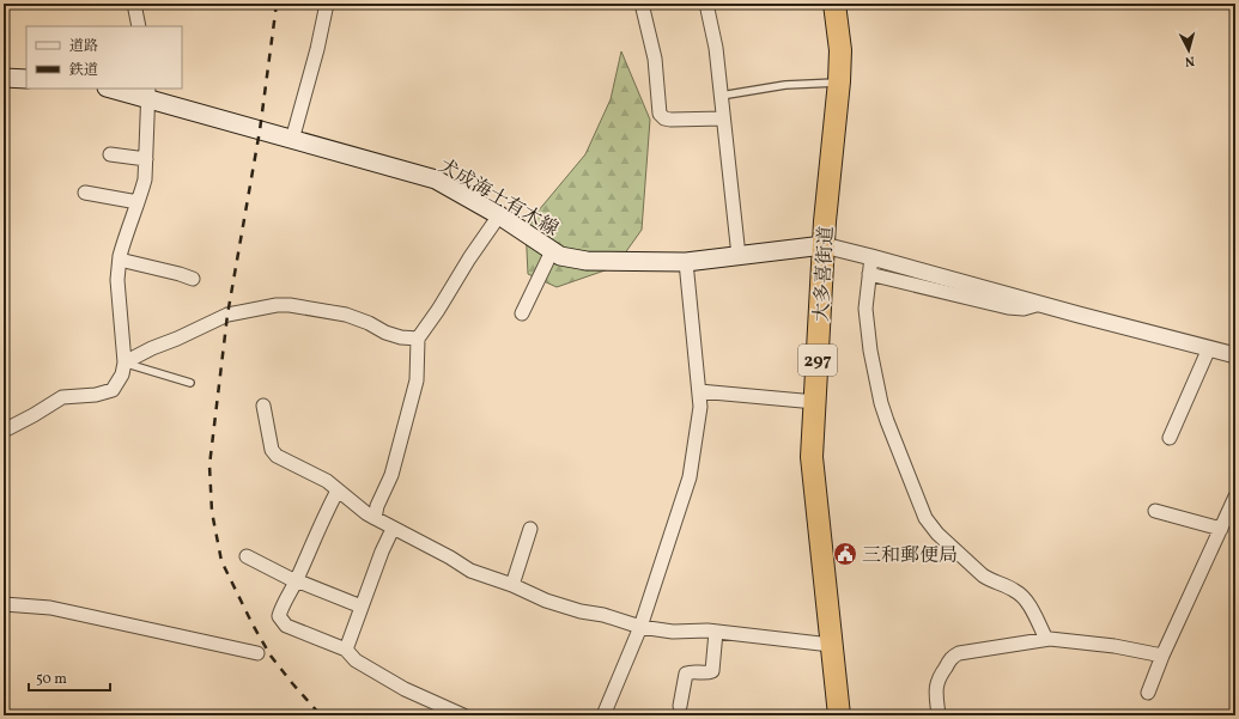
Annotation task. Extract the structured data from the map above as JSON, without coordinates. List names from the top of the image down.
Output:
{
  "streets": {
    "highway": ["大多喜街道", "297"],
    "main road": ["犬成海士有木線"]
  },
  "crossings": [
    ["犬成海士有木線", "大多喜街道"]
  ],
  "places": {
    "public building": ["三和郵便局"]
  },
  "legend": ["道路", "鉄道"],
  "scale_bar": "50 m",
  "north": "bottom"
}
